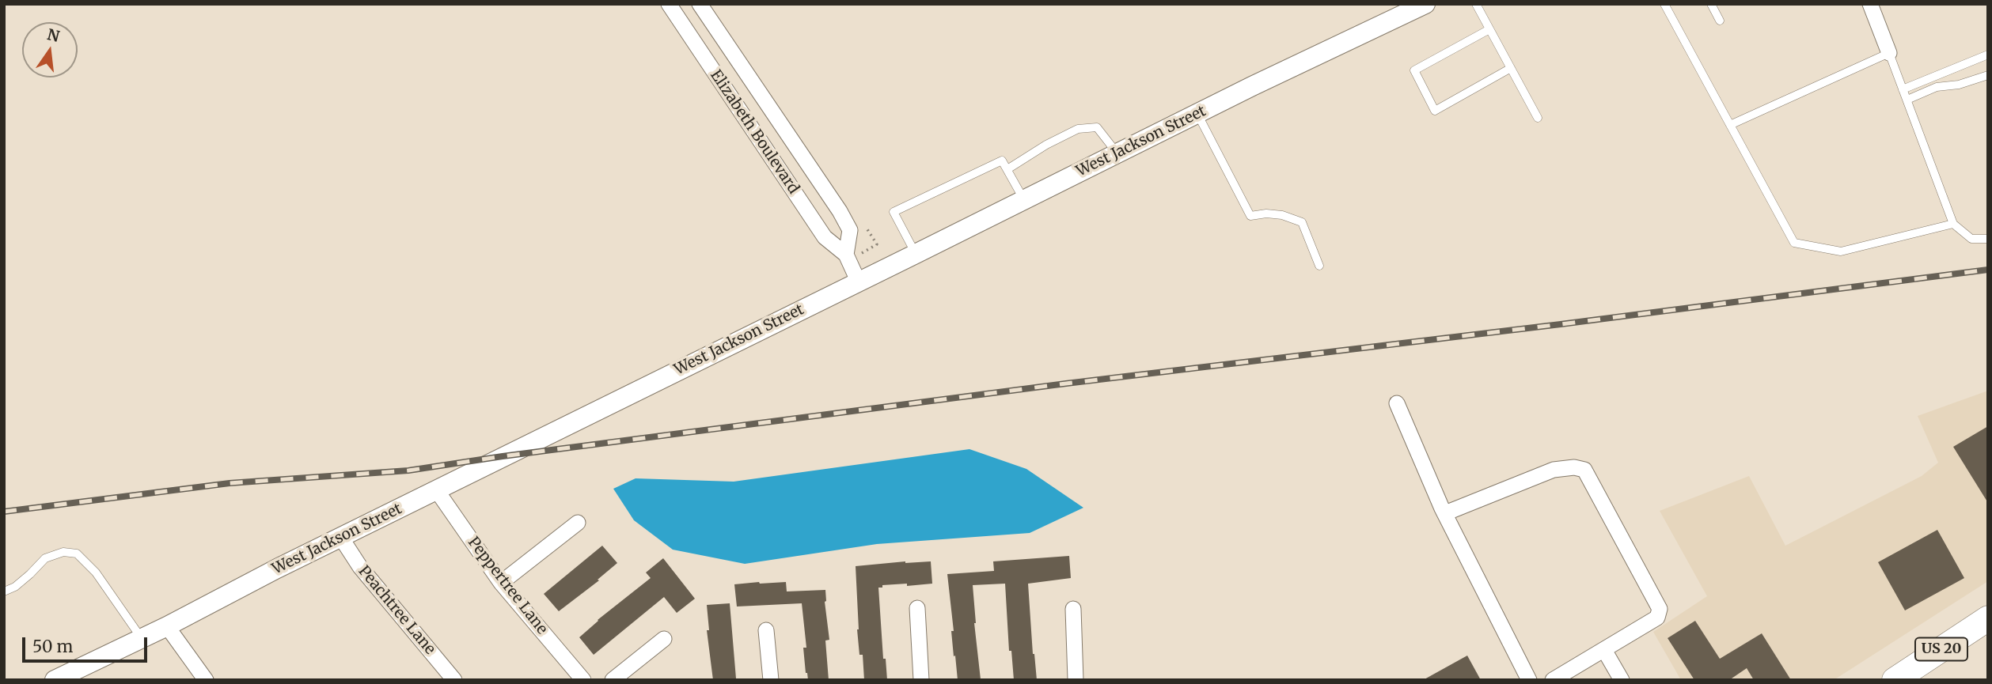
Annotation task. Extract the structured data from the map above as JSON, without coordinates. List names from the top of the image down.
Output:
{
  "streets": {
    "main road": ["US 20"],
    "street": [
      "Elizabeth Boulevard",
      "West Jackson Street",
      "Peppertree Lane",
      "Peachtree Lane"
    ]
  },
  "crossings": [
    ["Elizabeth Boulevard", "West Jackson Street"],
    ["West Jackson Street", "Peppertree Lane"],
    ["West Jackson Street", "Peachtree Lane"]
  ],
  "scale_bar": "50 m",
  "north": "top"
}
